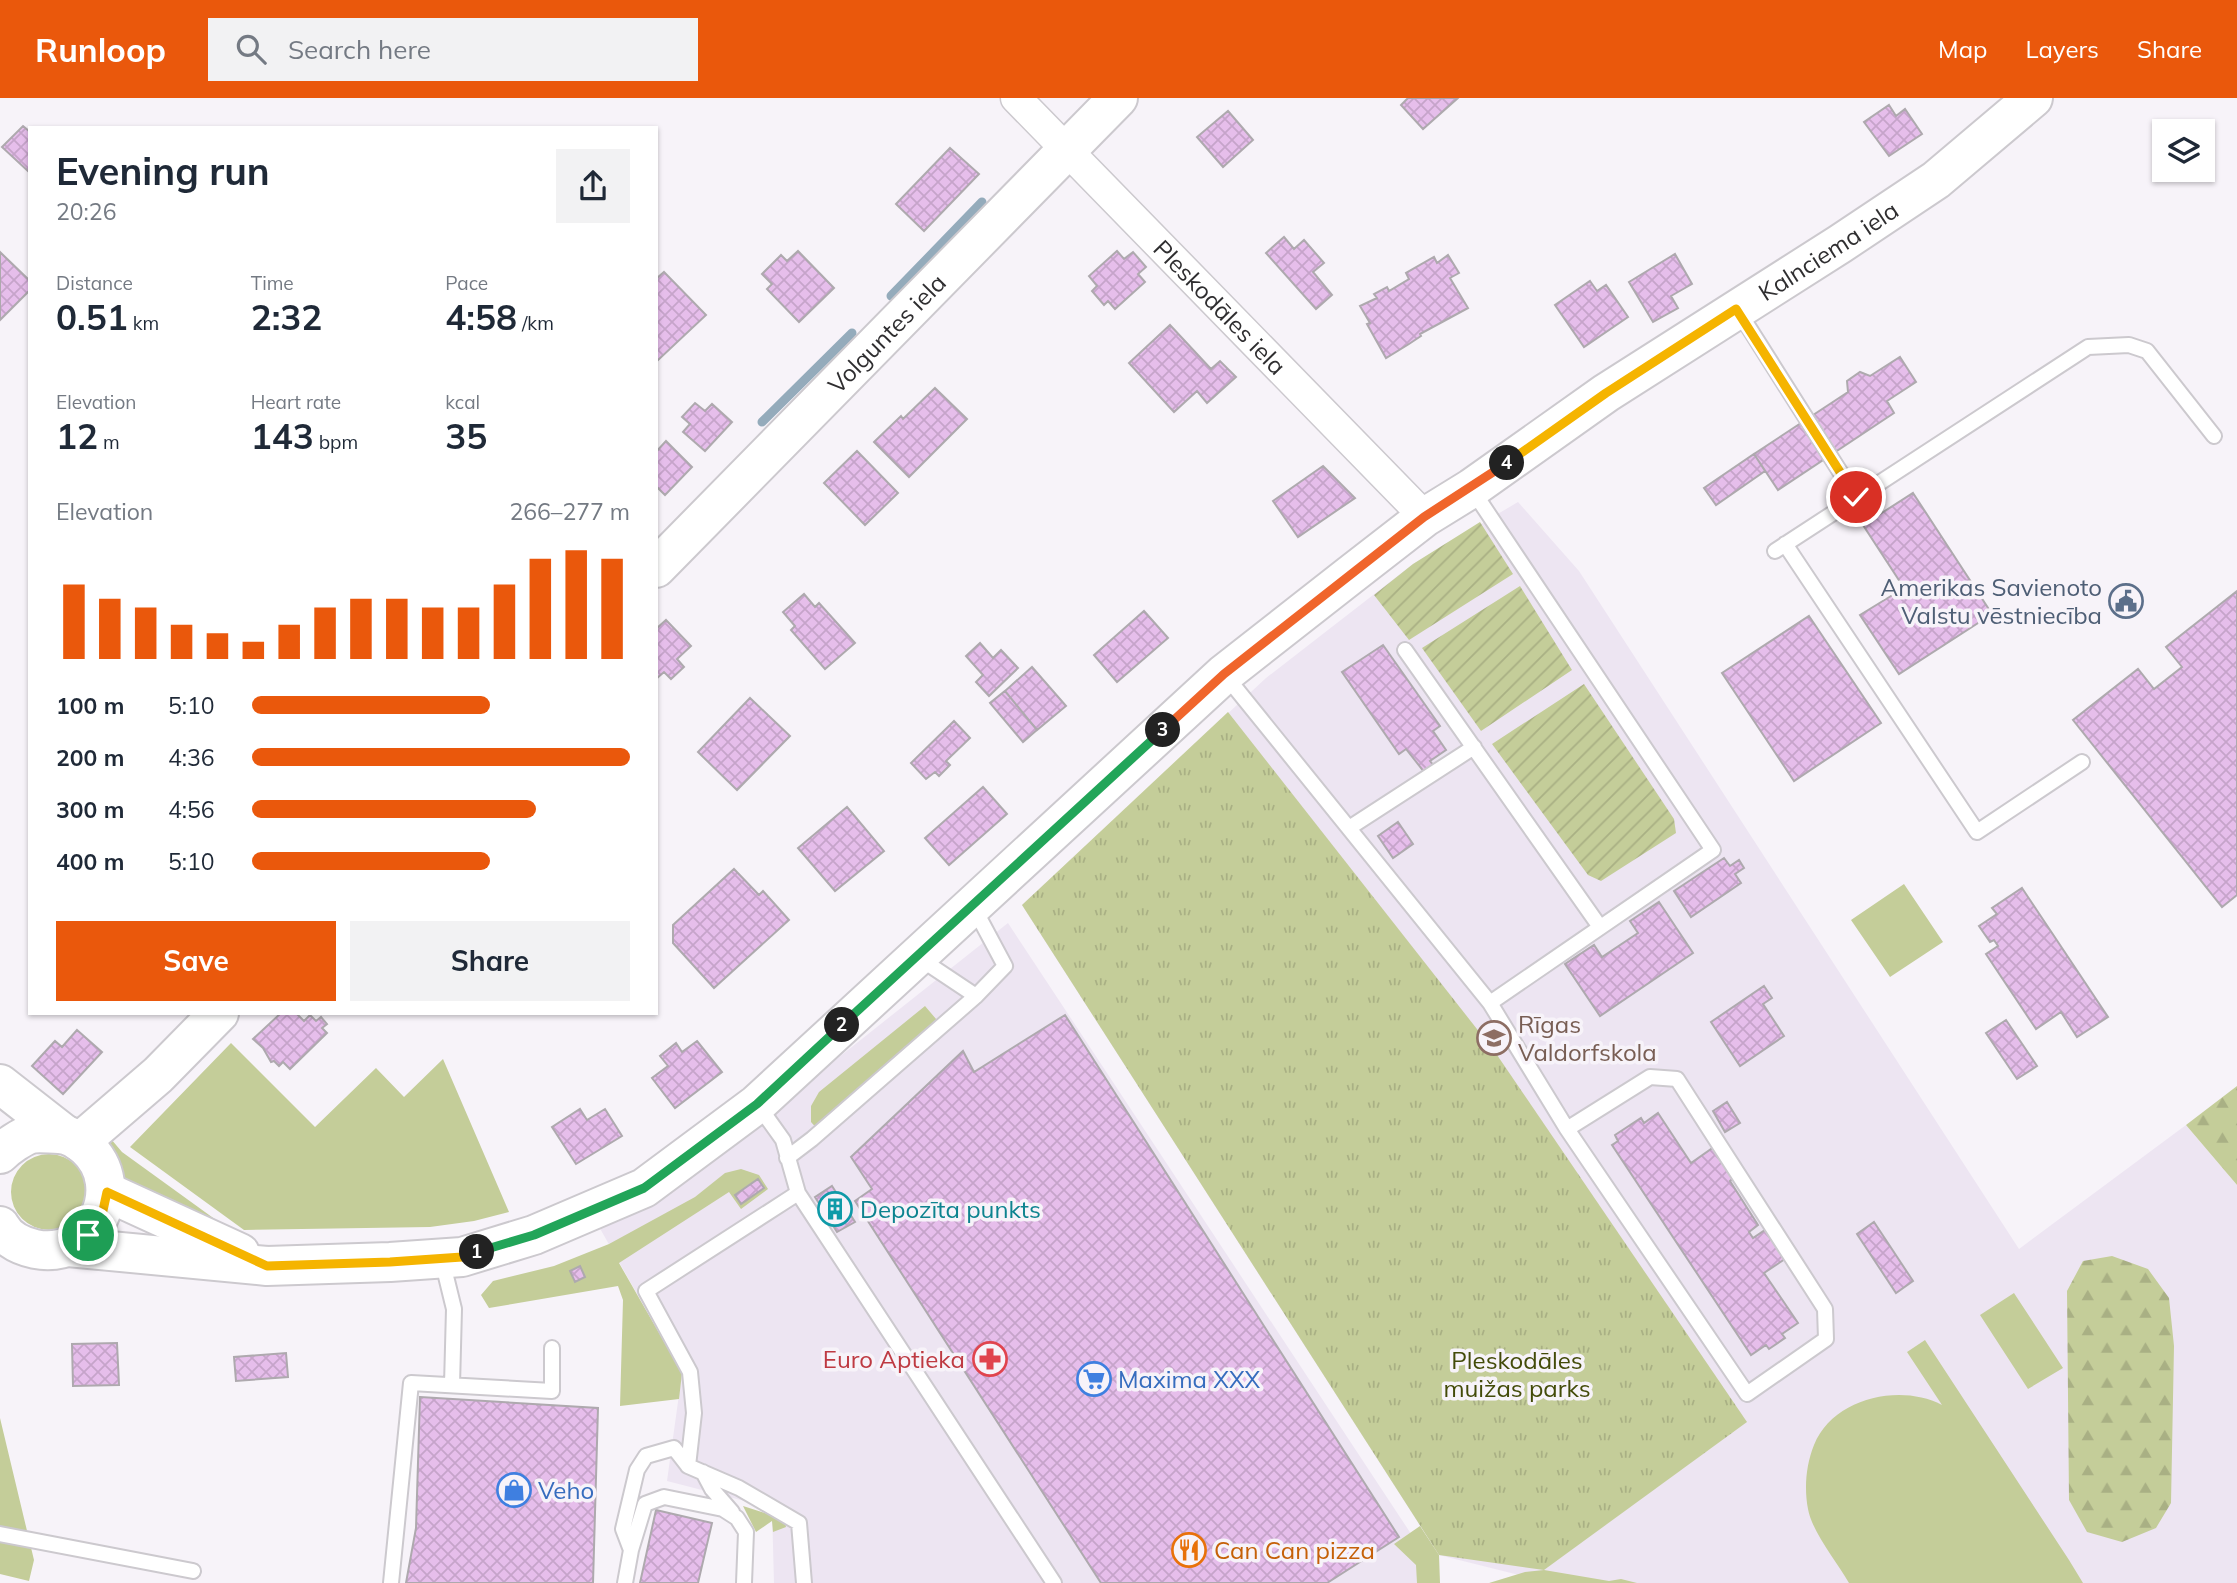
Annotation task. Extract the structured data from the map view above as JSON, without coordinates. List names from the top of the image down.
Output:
{
  "streets": {
    "street": ["Kalnciema iela", "Pleskodāles iela", "Volguntes iela"]
  },
  "crossings": [
    ["Kalnciema iela", "Pleskodāles iela"],
    ["Pleskodāles iela", "Volguntes iela"]
  ],
  "parks": ["Pleskodāles muižas parks"],
  "places": {
    "public building": ["Amerikas Savienoto Valstu vēstniecība"],
    "school or university": ["Rīgas Valdorfskola"],
    "building": ["Depozīta punkts"],
    "pharmacy": ["Euro Aptieka"],
    "supermarket": ["Maxima XXX"],
    "shop": ["Veho"],
    "restaurant": ["Can Can pizza"]
  },
  "page": {
    "header": "Runloop",
    "search": "Search here",
    "nav": ["Map", "Layers", "Share"],
    "heading": ["Evening run", "20:26"],
    "stats": [
      ["Distance", "0.51 km"],
      ["Time", "2:32"],
      ["Pace", "4:58 /km"],
      ["Elevation", "12 m"],
      ["Heart rate", "143 bpm"],
      ["kcal", "35"]
    ],
    "pins": [
      "4",
      "3",
      "2",
      "1"
    ],
    "chart": ["Elevation", "266–277 m"],
    "list": [
      {
        "name": "100 m",
        "note": "5:10"
      },
      {
        "name": "200 m",
        "note": "4:36"
      },
      {
        "name": "300 m",
        "note": "4:56"
      },
      {
        "name": "400 m",
        "note": "5:10"
      }
    ],
    "buttons": ["Save", "Share"]
  }
}
